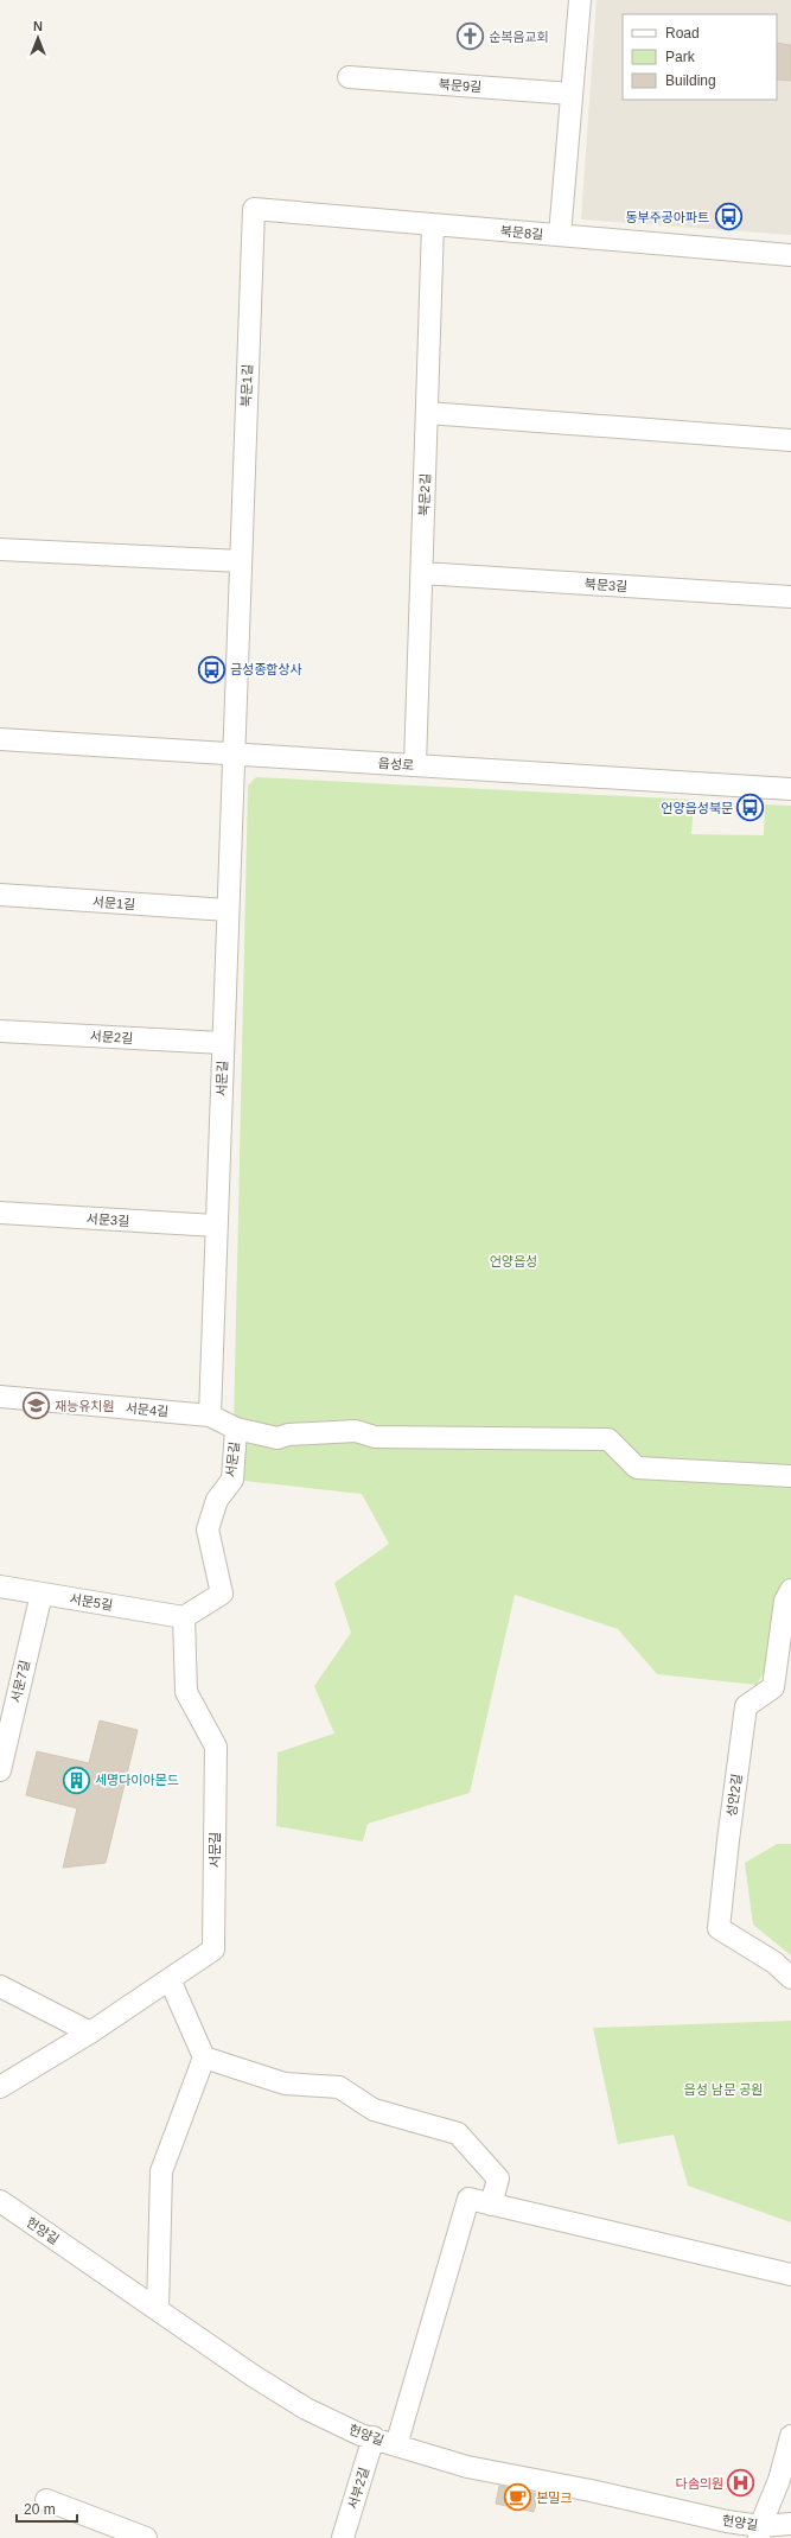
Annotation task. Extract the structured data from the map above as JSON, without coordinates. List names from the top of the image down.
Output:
{
  "streets": {
    "street": [
      "북문9길",
      "북문8길",
      "북문1길",
      "북문2길",
      "북문3길",
      "읍성로",
      "서문1길",
      "서문2길",
      "서문길",
      "서문3길",
      "서문4길",
      "서문5길",
      "서문7길",
      "성안2길",
      "헌양길",
      "서부2길"
    ]
  },
  "crossings": [
    ["북문8길", "북문1길"],
    ["북문8길", "북문2길"],
    ["북문1길", "읍성로"],
    ["북문1길", "서문길"],
    ["북문2길", "북문3길"],
    ["북문2길", "읍성로"],
    ["읍성로", "서문길"],
    ["서문1길", "서문길"],
    ["서문2길", "서문길"],
    ["서문길", "서문3길"],
    ["서문길", "서문4길"],
    ["서문길", "서문5길"],
    ["서문5길", "서문7길"],
    ["헌양길", "서부2길"]
  ],
  "parks": ["언양읍성", "읍성 남문 공원"],
  "places": {
    "church": ["순복음교회"],
    "bus stop": ["동부주공아파트", "금성종합상사", "언양읍성북문"],
    "school or university": ["재능유치원"],
    "building": ["세명다이아몬드"],
    "hospital": ["다솜의원"],
    "cafe": ["본밀크"]
  },
  "legend": ["Road", "Park", "Building"],
  "scale_bar": "20 m",
  "north": "top"
}
